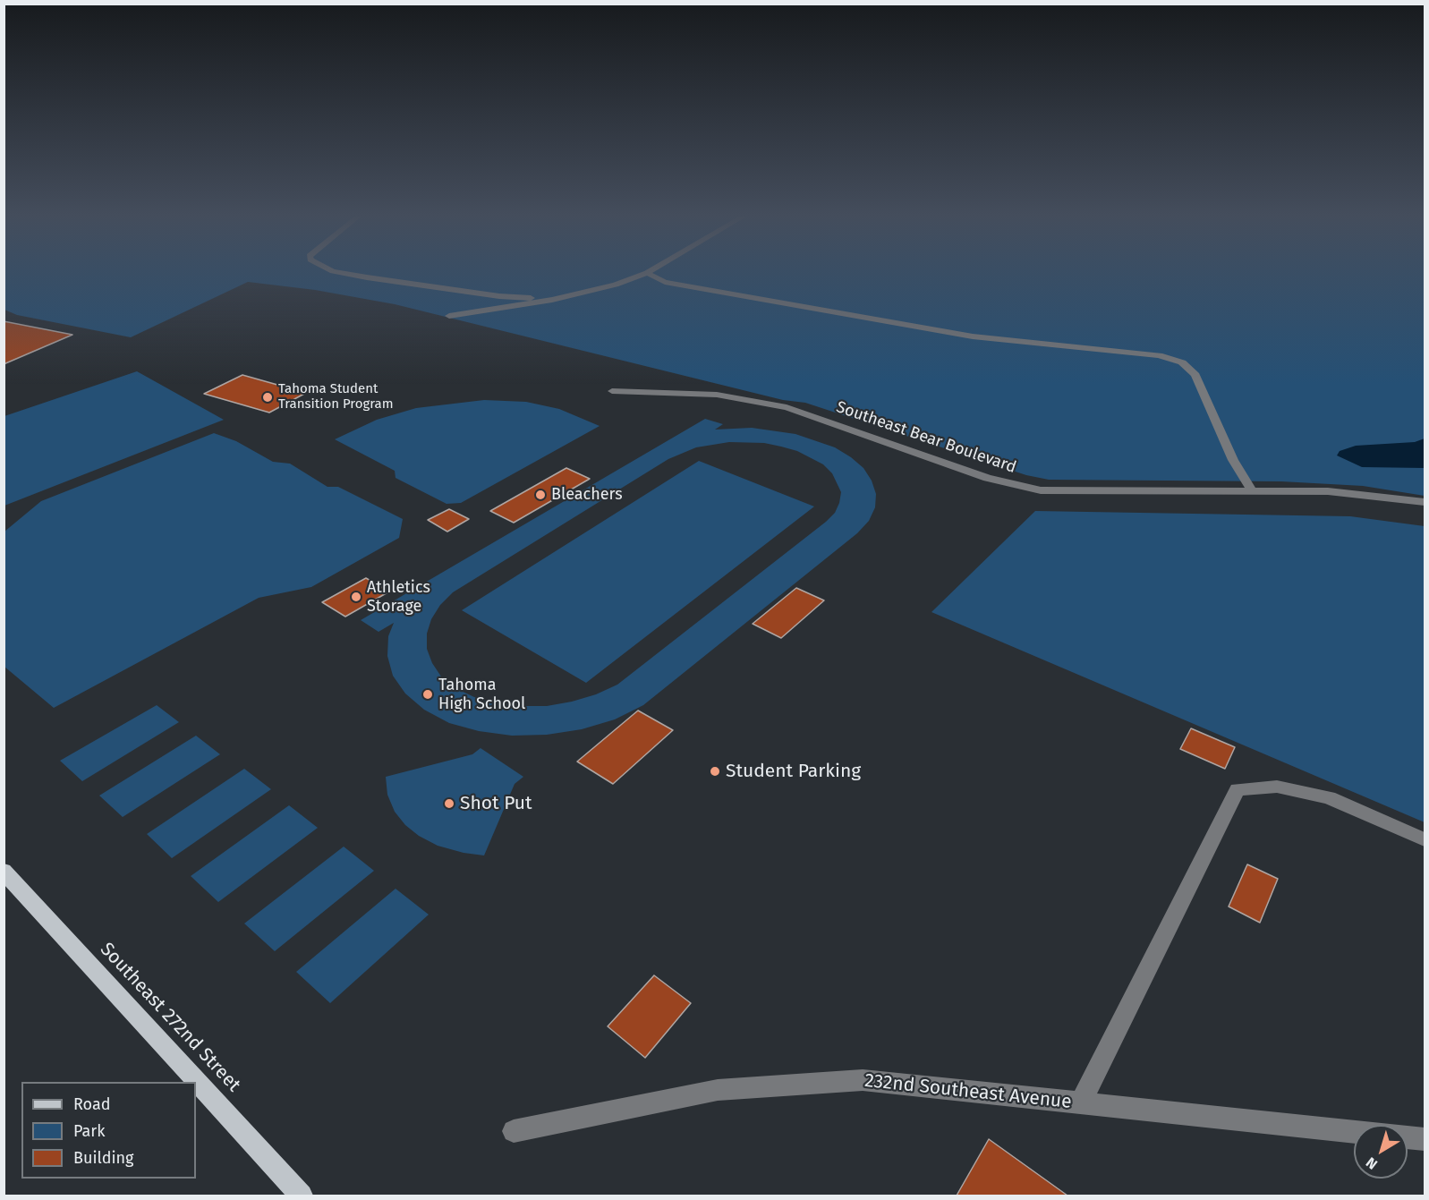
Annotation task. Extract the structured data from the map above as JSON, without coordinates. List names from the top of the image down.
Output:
{
  "streets": {
    "main road": ["Southeast 272nd Street"],
    "street": ["Southeast Bear Boulevard", "232nd Southeast Avenue"]
  },
  "places": [
    "Tahoma Student Transition Program",
    "Bleachers",
    "Athletics Storage",
    "Tahoma High School",
    "Student Parking",
    "Shot Put"
  ],
  "legend": ["Road", "Park", "Building"],
  "north": "bottom left"
}
